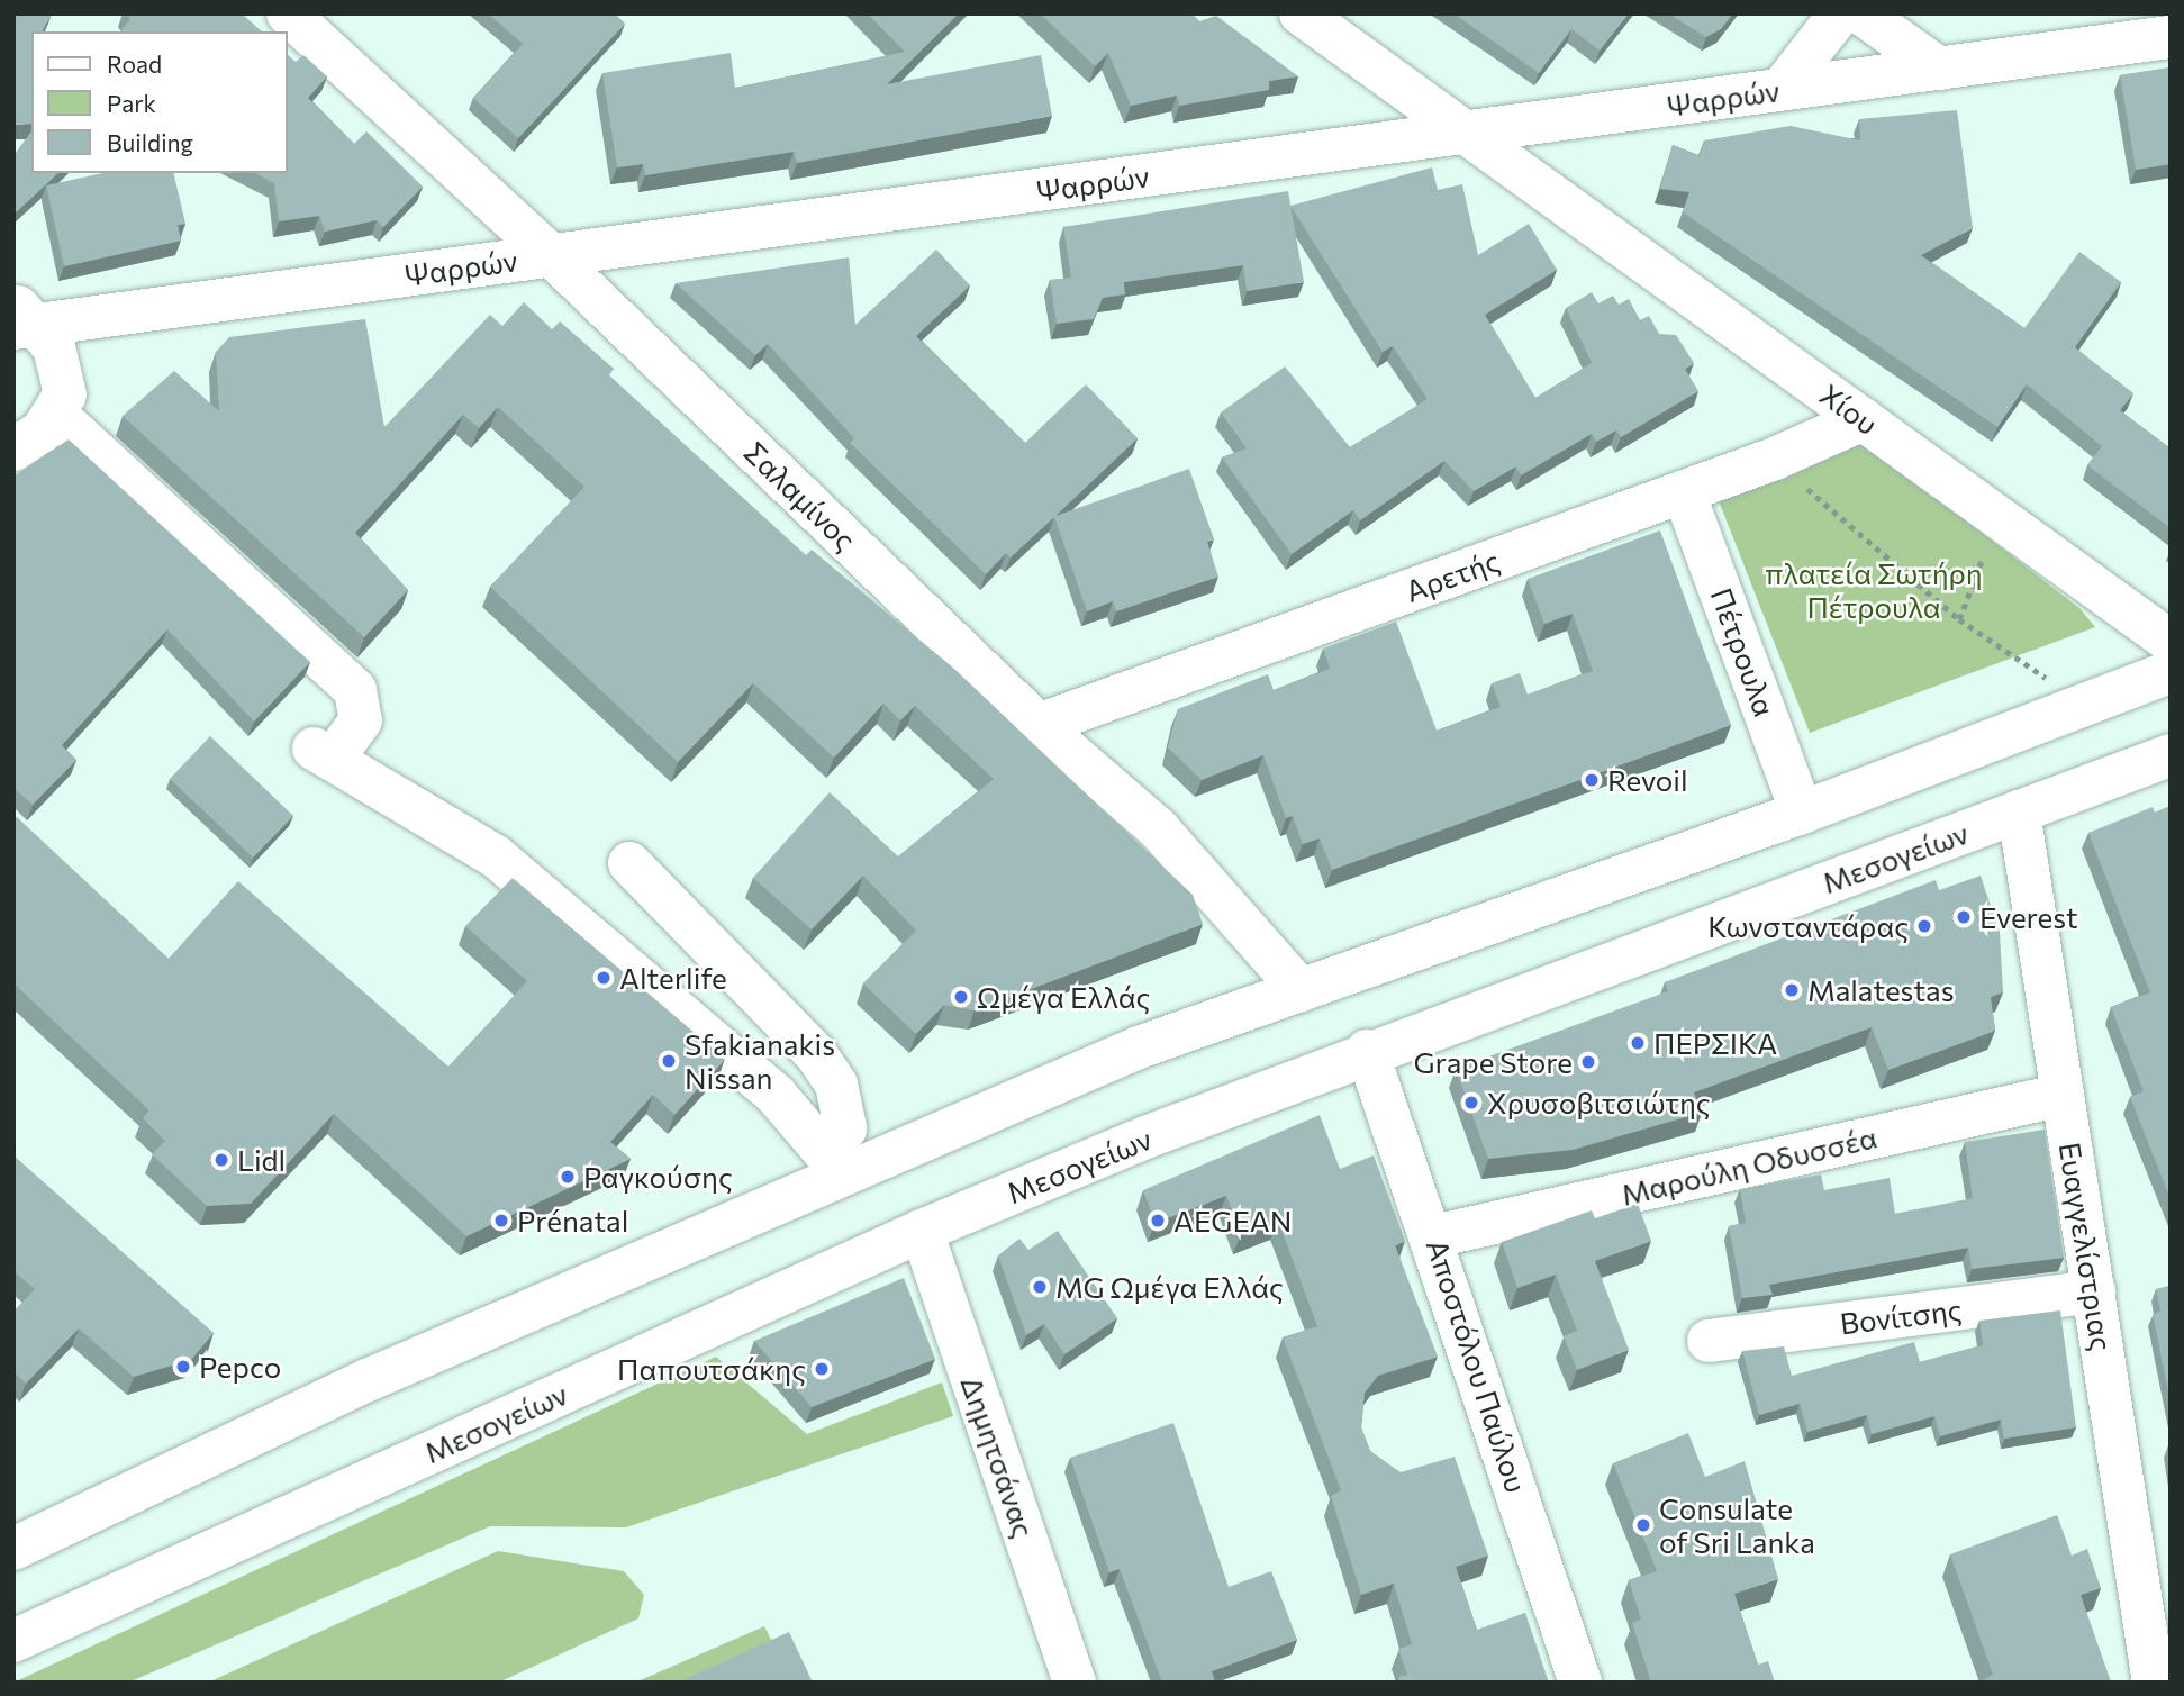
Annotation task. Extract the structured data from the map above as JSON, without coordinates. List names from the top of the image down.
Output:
{
  "streets": {
    "street": [
      "Ψαρρών",
      "Χίου",
      "Σαλαμίνος",
      "Αρετής",
      "Πέτρουλα",
      "Μεσογείων",
      "Μαρούλη Οδυσσέα",
      "Ευαγγελίστριας",
      "Βονίτσης",
      "Αποστόλου Παύλου",
      "Δημητσάνας"
    ]
  },
  "crossings": [
    ["Ψαρρών", "Χίου"],
    ["Ψαρρών", "Σαλαμίνος"],
    ["Χίου", "Αρετής"],
    ["Σαλαμίνος", "Αρετής"],
    ["Αρετής", "Πέτρουλα"],
    ["Μεσογείων", "Ευαγγελίστριας"],
    ["Μεσογείων", "Αποστόλου Παύλου"],
    ["Μεσογείων", "Δημητσάνας"],
    ["Μαρούλη Οδυσσέα", "Ευαγγελίστριας"],
    ["Μαρούλη Οδυσσέα", "Αποστόλου Παύλου"],
    ["Ευαγγελίστριας", "Βονίτσης"]
  ],
  "parks": ["πλατεία Σωτήρη Πέτρουλα"],
  "places": [
    "Revoil",
    "Everest",
    "Κωνσταντάρας",
    "Alterlife",
    "Malatestas",
    "Ωμέγα Ελλάς",
    "ΠΕΡΣΙΚΑ",
    "Sfakianakis Nissan",
    "Grape Store",
    "Χρυσοβιτσιώτης",
    "Lidl",
    "Ραγκούσης",
    "Prénatal",
    "AEGEAN",
    "MG Ωμέγα Ελλάς",
    "Pepco",
    "Παπουτσάκης",
    "Consulate of Sri Lanka"
  ],
  "legend": ["Road", "Park", "Building"]
}
